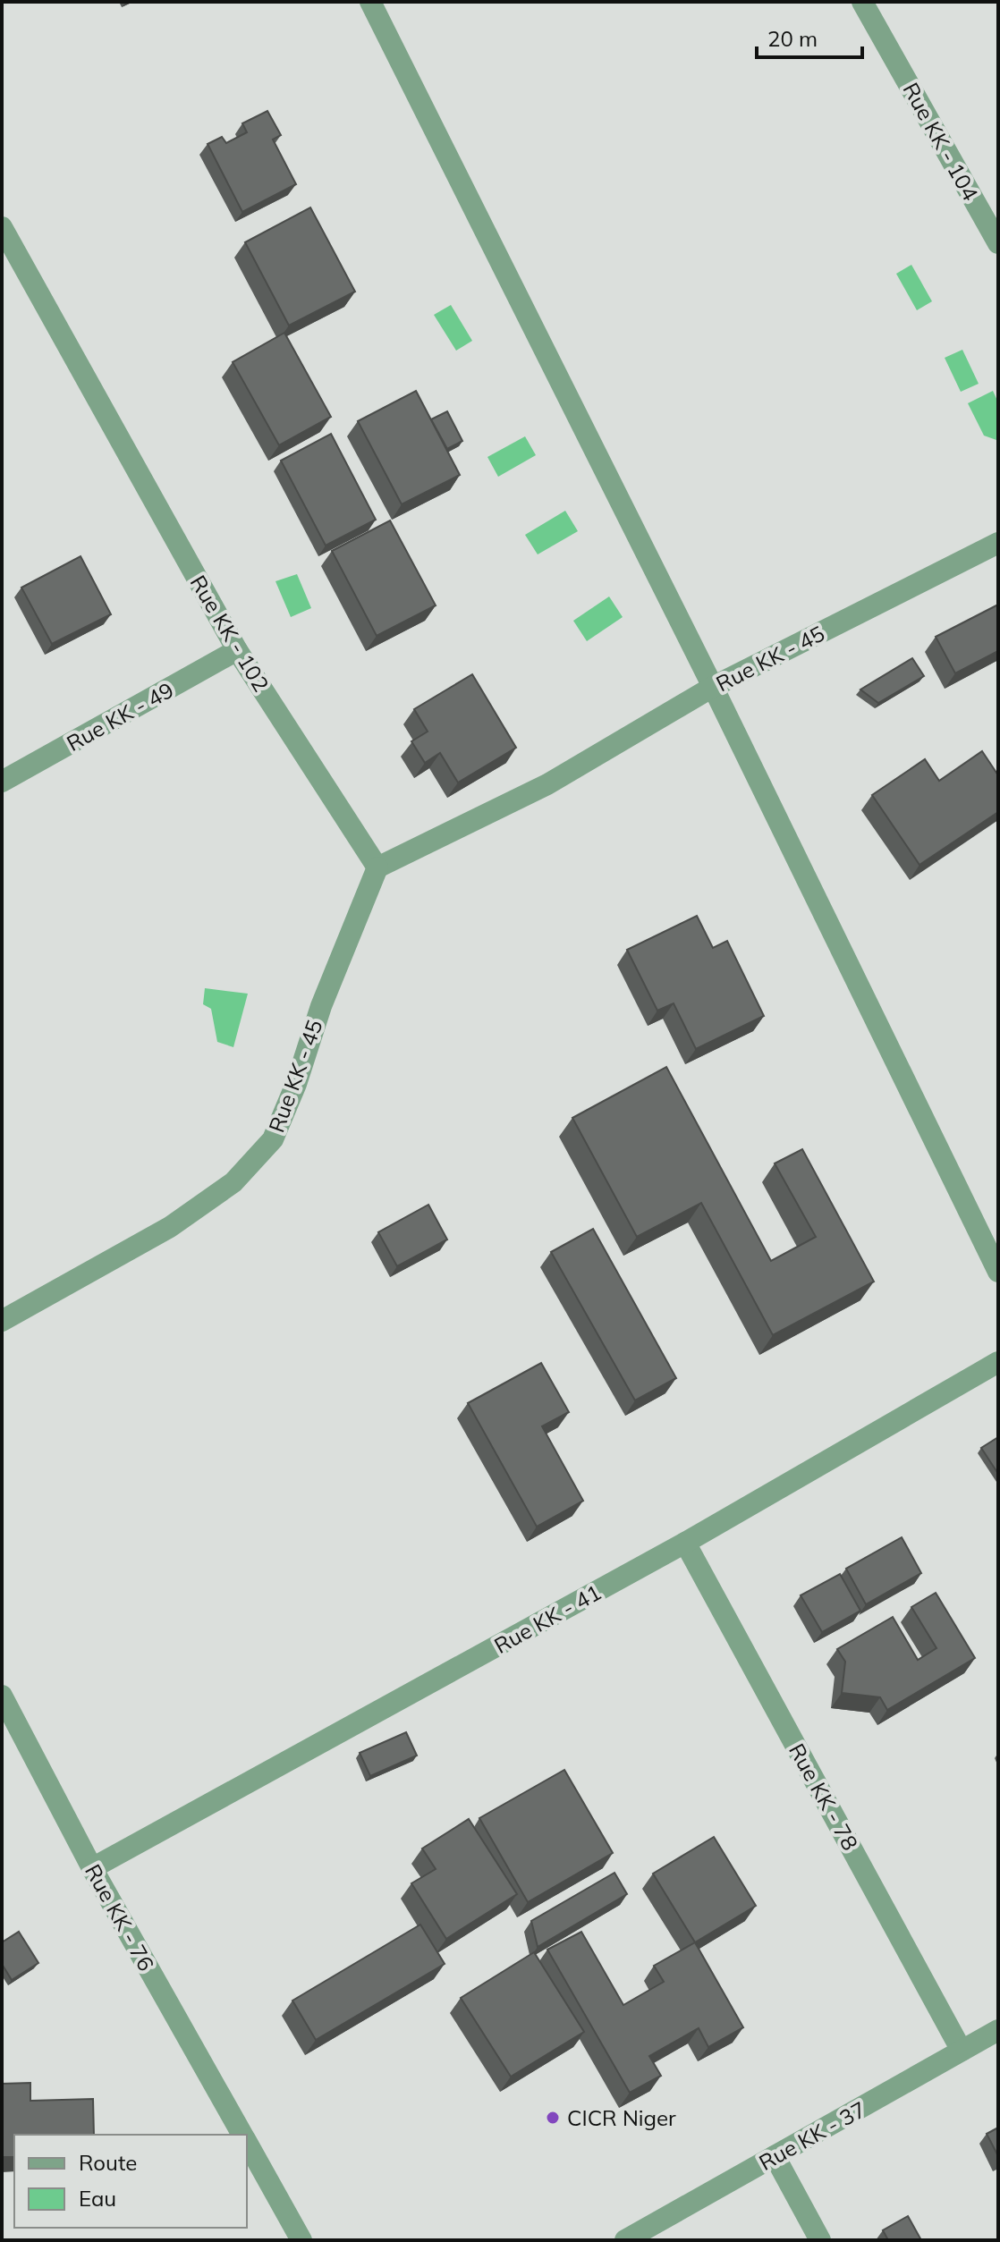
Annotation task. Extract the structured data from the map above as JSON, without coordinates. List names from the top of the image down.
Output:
{
  "streets": {
    "street": [
      "Rue KK - 104",
      "Rue KK - 102",
      "Rue KK - 45",
      "Rue KK - 49",
      "Rue KK - 41",
      "Rue KK - 78",
      "Rue KK - 76",
      "Rue KK - 37"
    ]
  },
  "crossings": [
    ["Rue KK - 102", "Rue KK - 45"],
    ["Rue KK - 102", "Rue KK - 49"],
    ["Rue KK - 41", "Rue KK - 78"],
    ["Rue KK - 41", "Rue KK - 76"],
    ["Rue KK - 78", "Rue KK - 37"]
  ],
  "places": ["CICR Niger"],
  "legend": ["Route", "Eau"],
  "scale_bar": "20 m"
}
